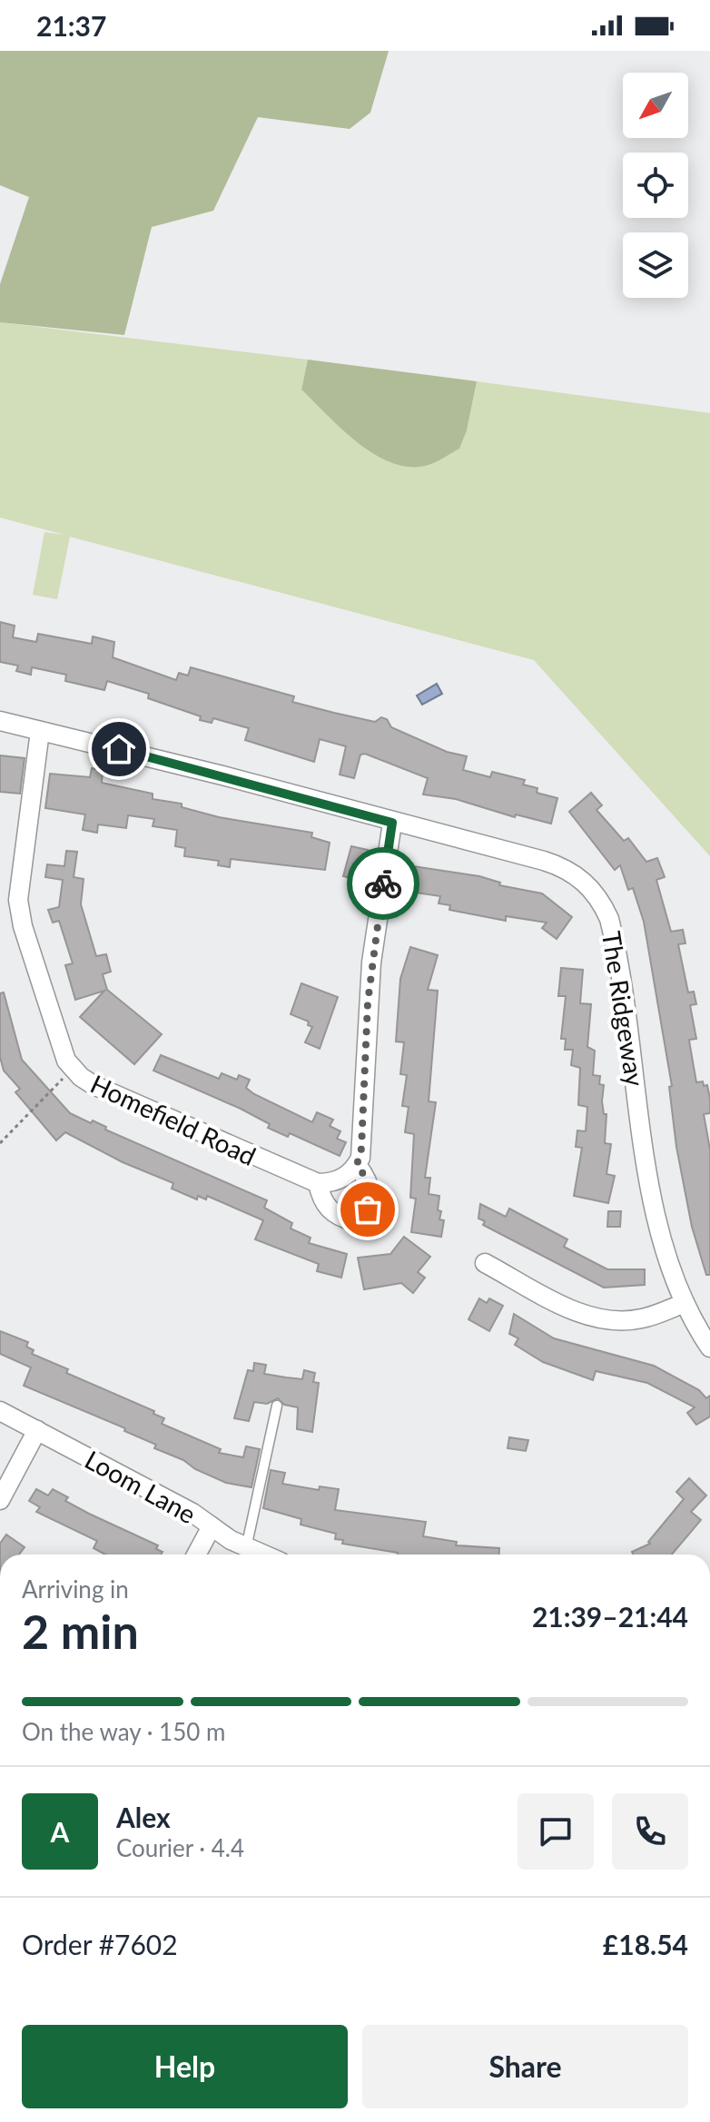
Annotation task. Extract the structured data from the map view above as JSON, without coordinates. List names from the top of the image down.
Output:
{
  "streets": {
    "street": ["The Ridgeway", "Homefield Road", "Loom Lane"]
  },
  "crossings": [
    ["The Ridgeway", "Homefield Road"]
  ],
  "north": "bottom left",
  "page": {
    "status": "21:37",
    "heading": ["2 min", "Arriving in", "21:39–21:44"],
    "panel": [
      "Alex",
      "Courier · 4.4",
      "Order #7602",
      "£18.54"
    ],
    "bar": "On the way · 150 m",
    "round": "A",
    "buttons": ["Help", "Share"]
  }
}
